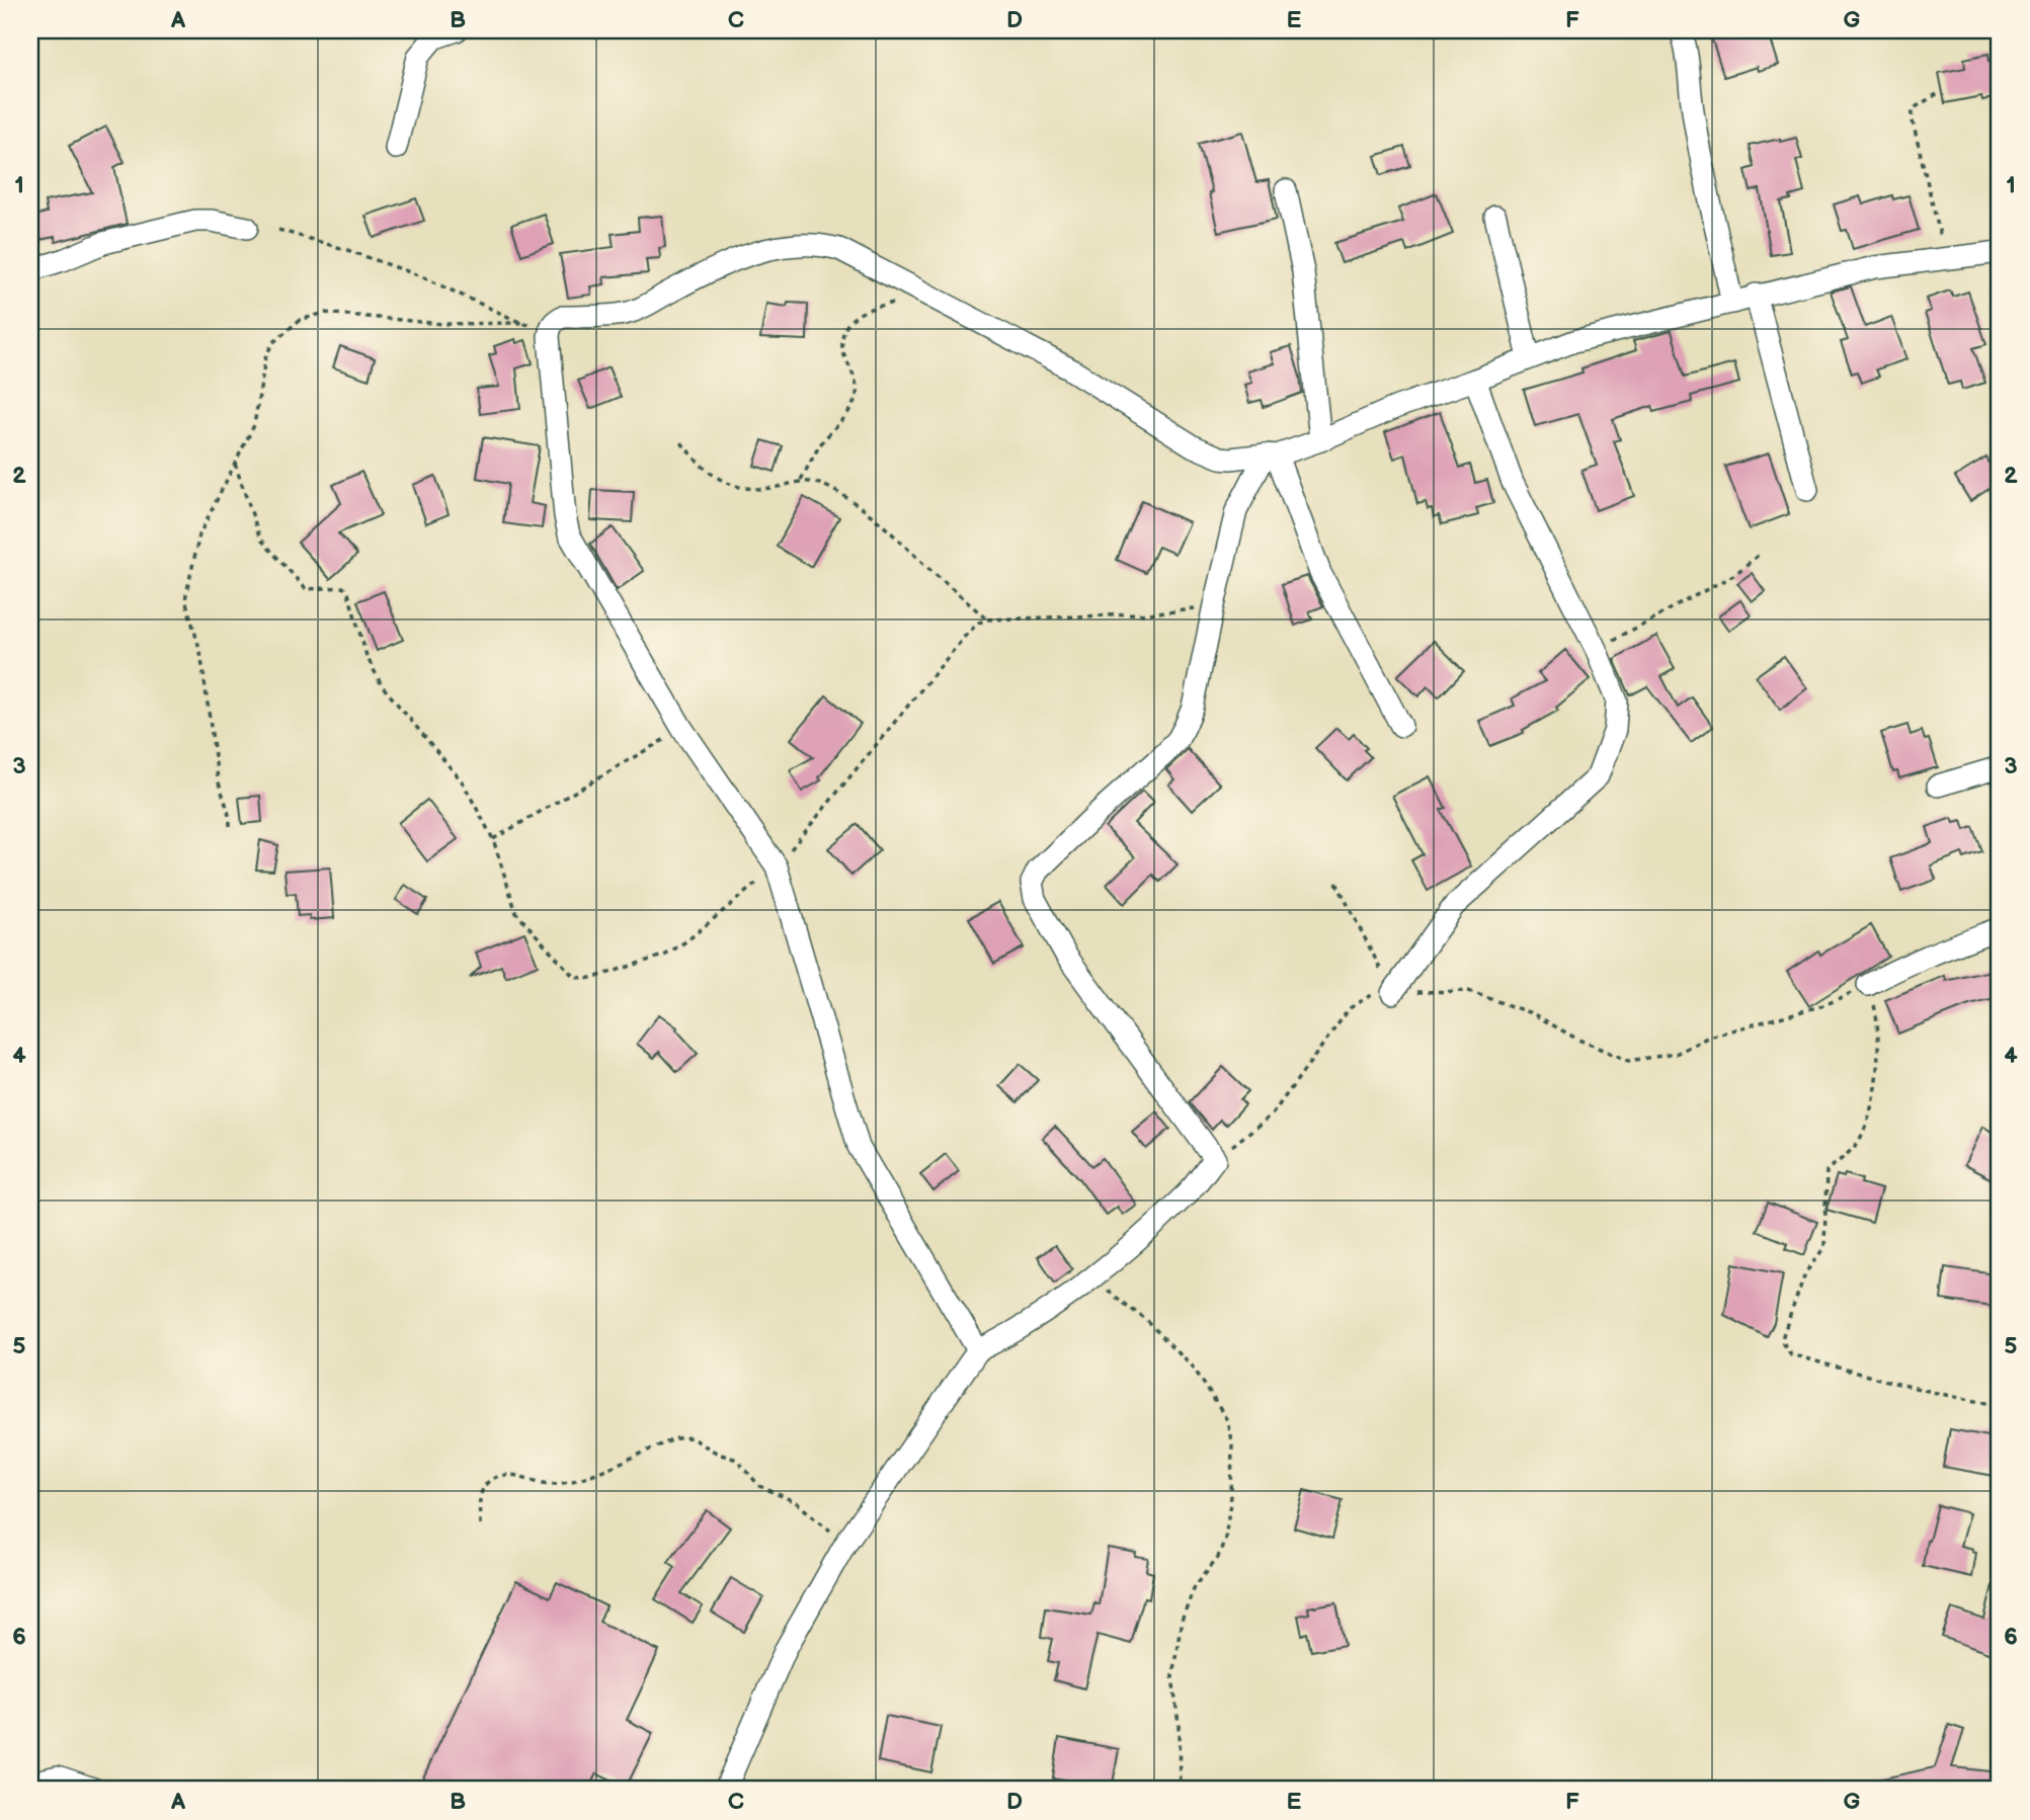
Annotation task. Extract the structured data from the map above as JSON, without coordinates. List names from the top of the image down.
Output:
{
  "grid": {
    "columns": [
      "A",
      "B",
      "C",
      "D",
      "E",
      "F",
      "G"
    ],
    "rows": [
      "1",
      "2",
      "3",
      "4",
      "5",
      "6"
    ]
  }
}
